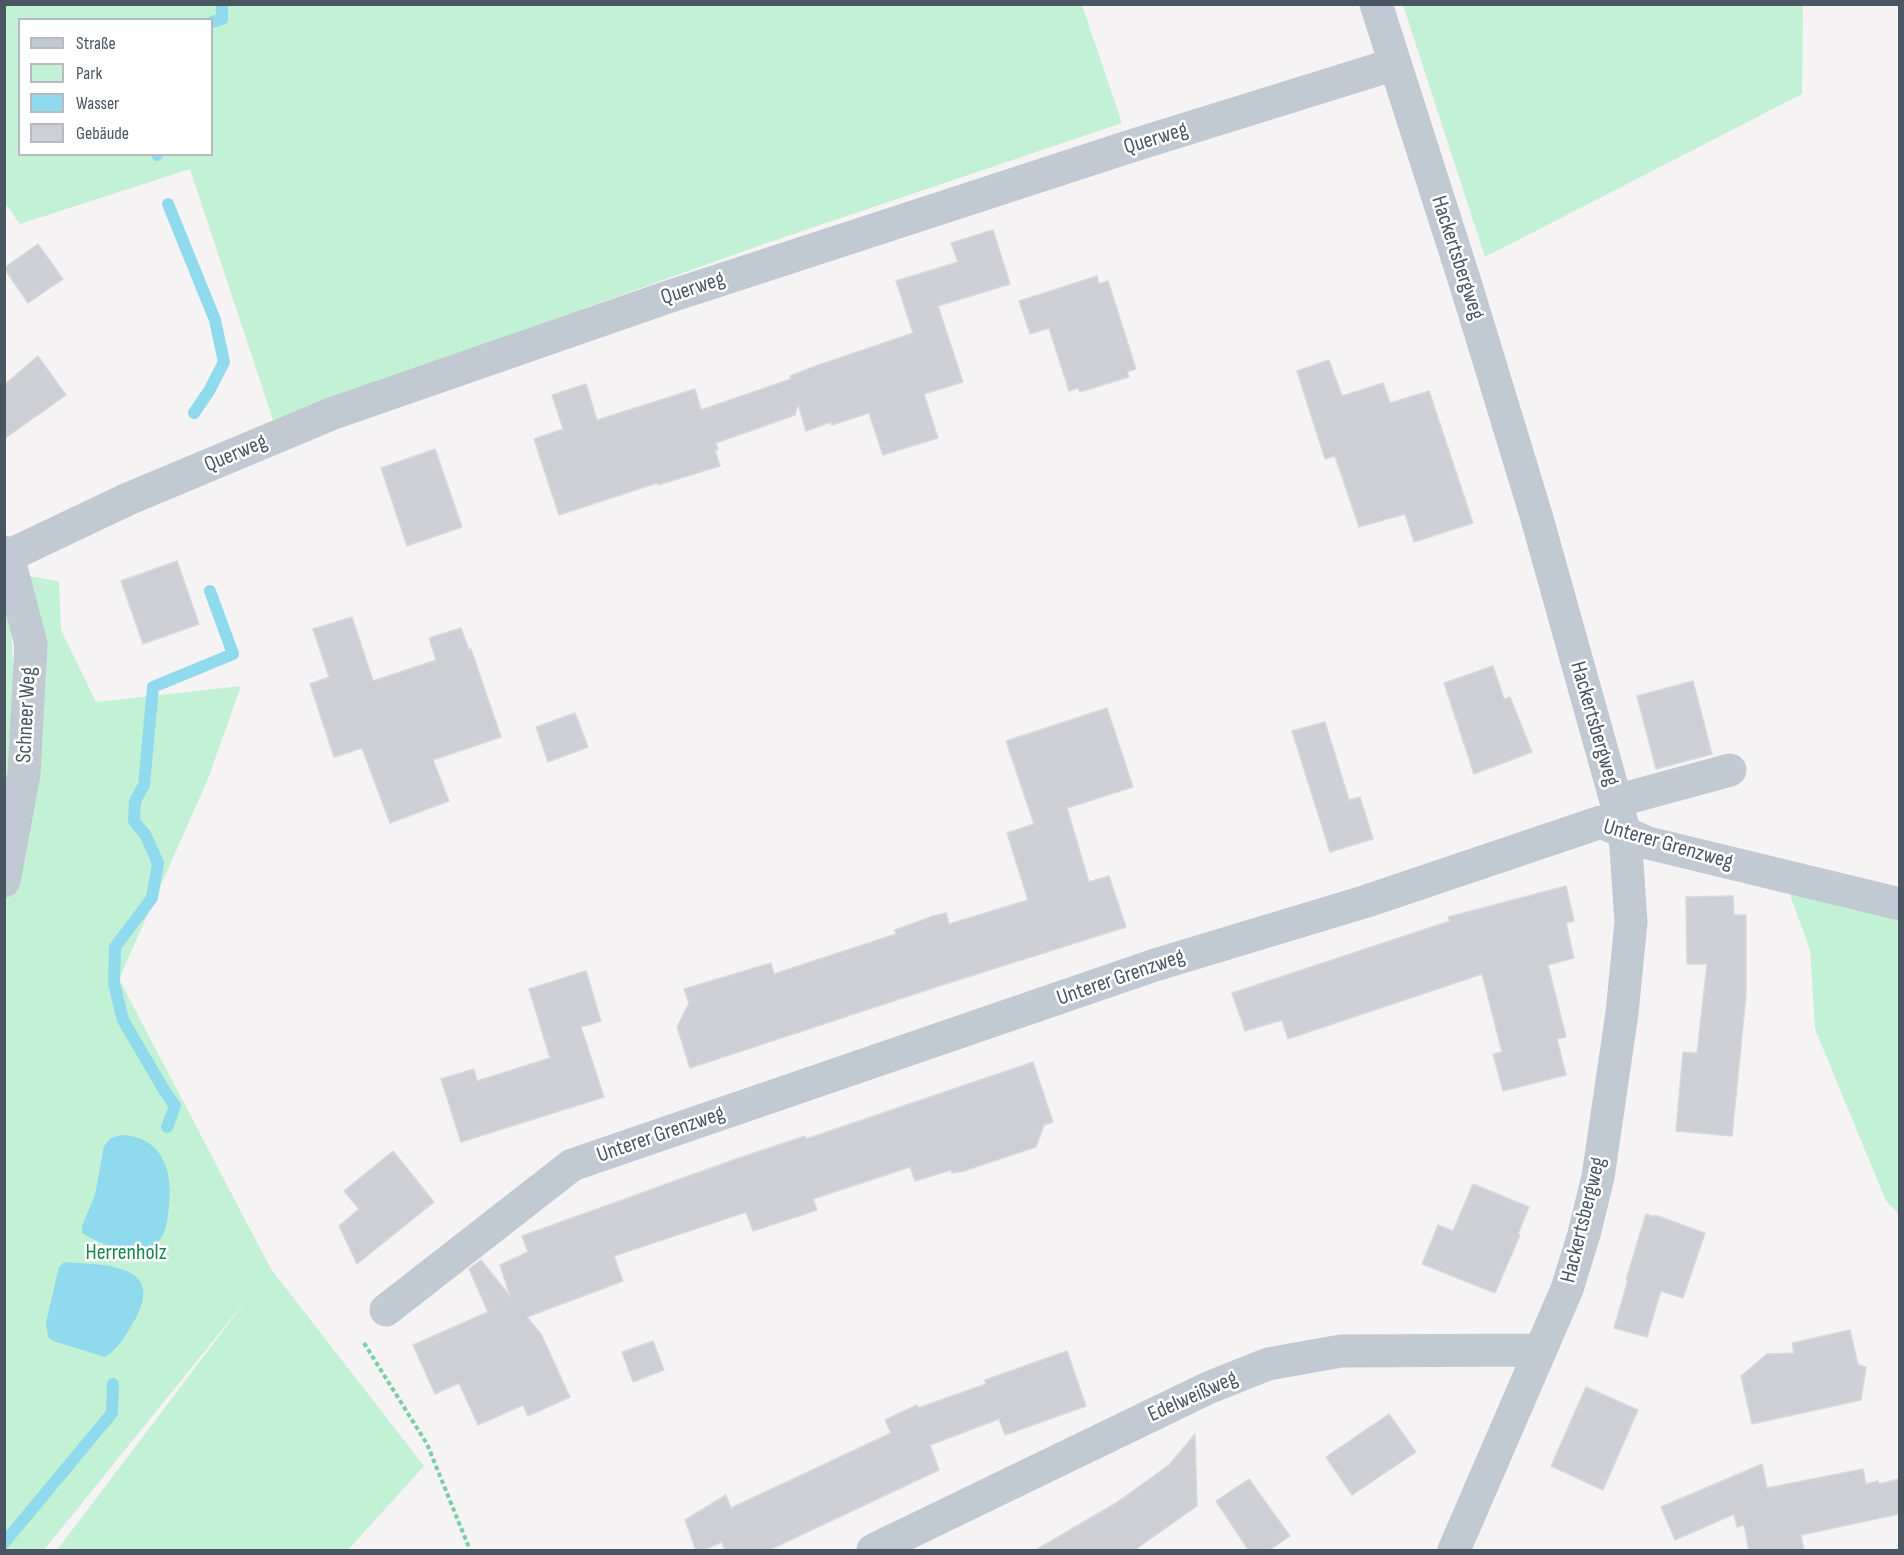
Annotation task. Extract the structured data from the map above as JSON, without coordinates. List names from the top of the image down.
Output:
{
  "streets": {
    "street": [
      "Querweg",
      "Hackertsbergweg",
      "Schneer Weg",
      "Unterer Grenzweg",
      "Edelweißweg"
    ]
  },
  "crossings": [
    ["Querweg", "Hackertsbergweg"],
    ["Querweg", "Schneer Weg"],
    ["Hackertsbergweg", "Unterer Grenzweg"],
    ["Hackertsbergweg", "Edelweißweg"]
  ],
  "parks": ["Herrenholz"],
  "legend": [
    "Straße",
    "Park",
    "Wasser",
    "Gebäude"
  ]
}
